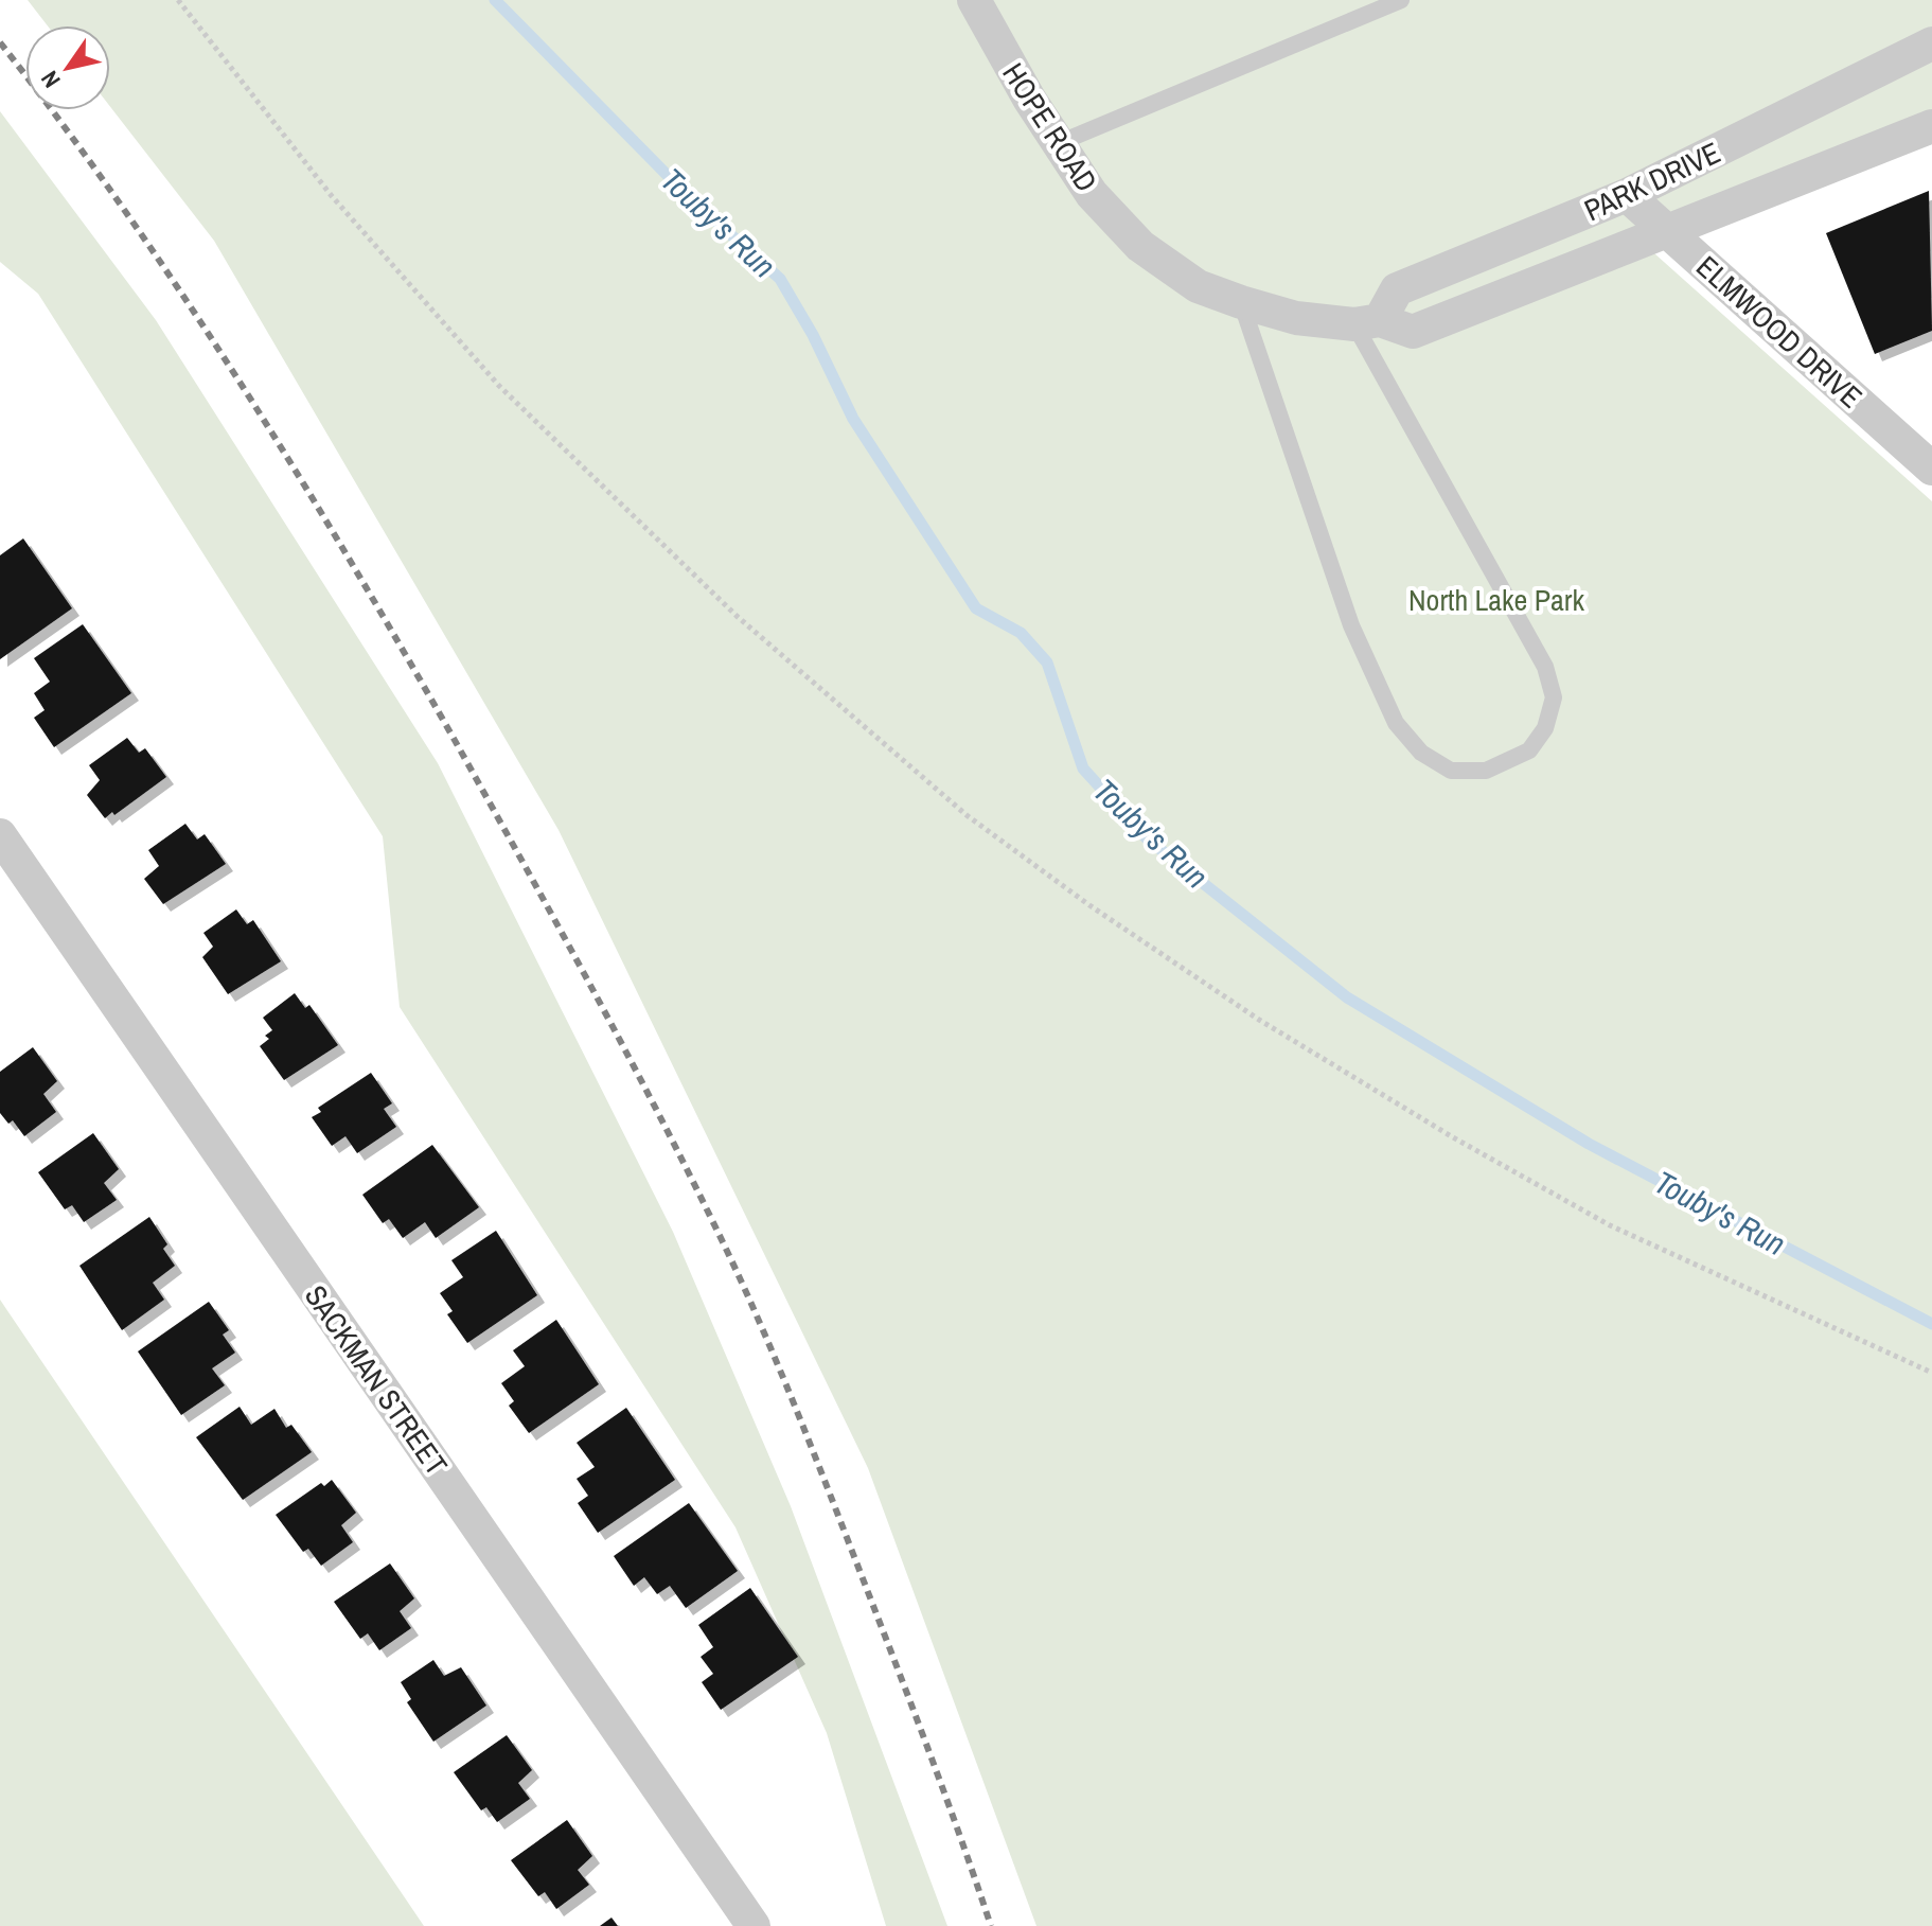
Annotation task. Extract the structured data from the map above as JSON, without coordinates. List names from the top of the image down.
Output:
{
  "streets": {
    "street": [
      "HOPE ROAD",
      "PARK DRIVE",
      "ELMWOOD DRIVE",
      "SACKMAN STREET"
    ]
  },
  "crossings": [
    ["HOPE ROAD", "PARK DRIVE"],
    ["PARK DRIVE", "ELMWOOD DRIVE"]
  ],
  "water": ["Touby's Run"],
  "parks": ["North Lake Park"],
  "north": "bottom left"
}
